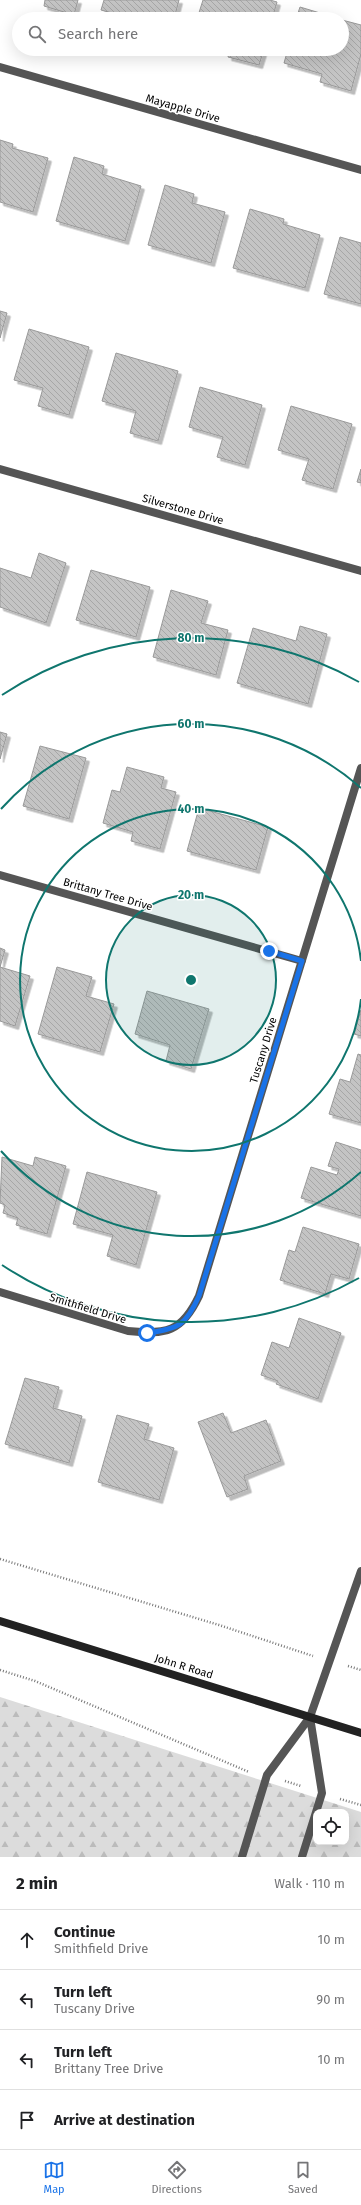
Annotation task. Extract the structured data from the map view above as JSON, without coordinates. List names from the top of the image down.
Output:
{
  "streets": {
    "main road": ["John R Road"],
    "street": [
      "Mayapple Drive",
      "Silverstone Drive",
      "Brittany Tree Drive",
      "Tuscany Drive",
      "Smithfield Drive"
    ]
  },
  "crossings": [
    ["Brittany Tree Drive", "Tuscany Drive"],
    ["Tuscany Drive", "Smithfield Drive"]
  ],
  "page": {
    "search": "Search here",
    "heading": ["2 min", "Walk · 110 m"],
    "list": [
      ["Continue", "Smithfield Drive", "10 m"],
      ["Turn left", "Tuscany Drive", "90 m"],
      ["Turn left", "Brittany Tree Drive", "10 m"],
      "Arrive at destination"
    ],
    "nav": ["Map", "Directions", "Saved"]
  },
  "rings": [
    "80 m",
    "60 m",
    "40 m",
    "20 m"
  ]
}
